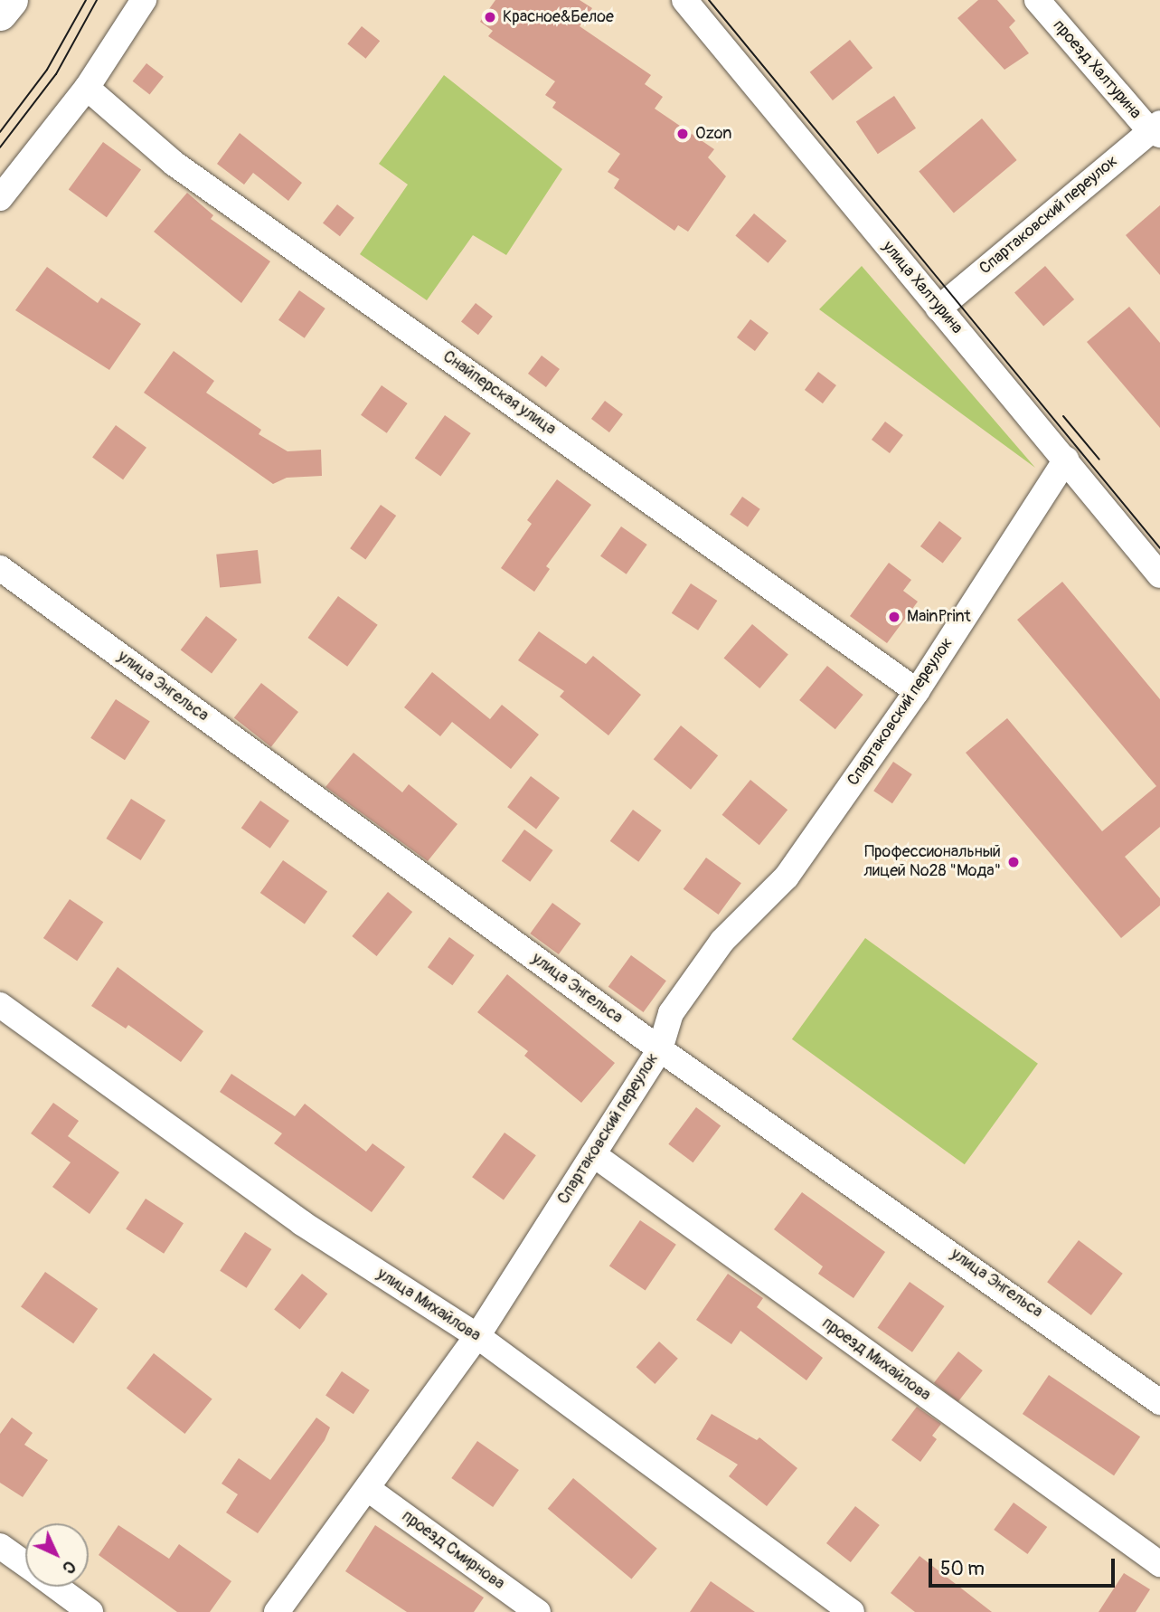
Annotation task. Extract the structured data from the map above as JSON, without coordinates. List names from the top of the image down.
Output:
{
  "streets": {
    "street": [
      "проезд Халтурина",
      "Спартаковский переулок",
      "улица Халтурина",
      "Снайперская улица",
      "улица Энгельса",
      "улица Михайлова",
      "проезд Михайлова",
      "проезд Смирнова"
    ]
  },
  "crossings": [
    ["проезд Халтурина", "Спартаковский переулок"],
    ["Спартаковский переулок", "улица Халтурина"],
    ["Спартаковский переулок", "Снайперская улица"],
    ["Спартаковский переулок", "улица Энгельса"],
    ["Спартаковский переулок", "улица Михайлова"],
    ["Спартаковский переулок", "проезд Михайлова"],
    ["Спартаковский переулок", "проезд Смирнова"]
  ],
  "places": [
    "Красное&Белое",
    "Ozon",
    "MainPrint",
    "Профессиональный лицей №28 \"Мода\""
  ],
  "scale_bar": "50 m",
  "north": "bottom right"
}
